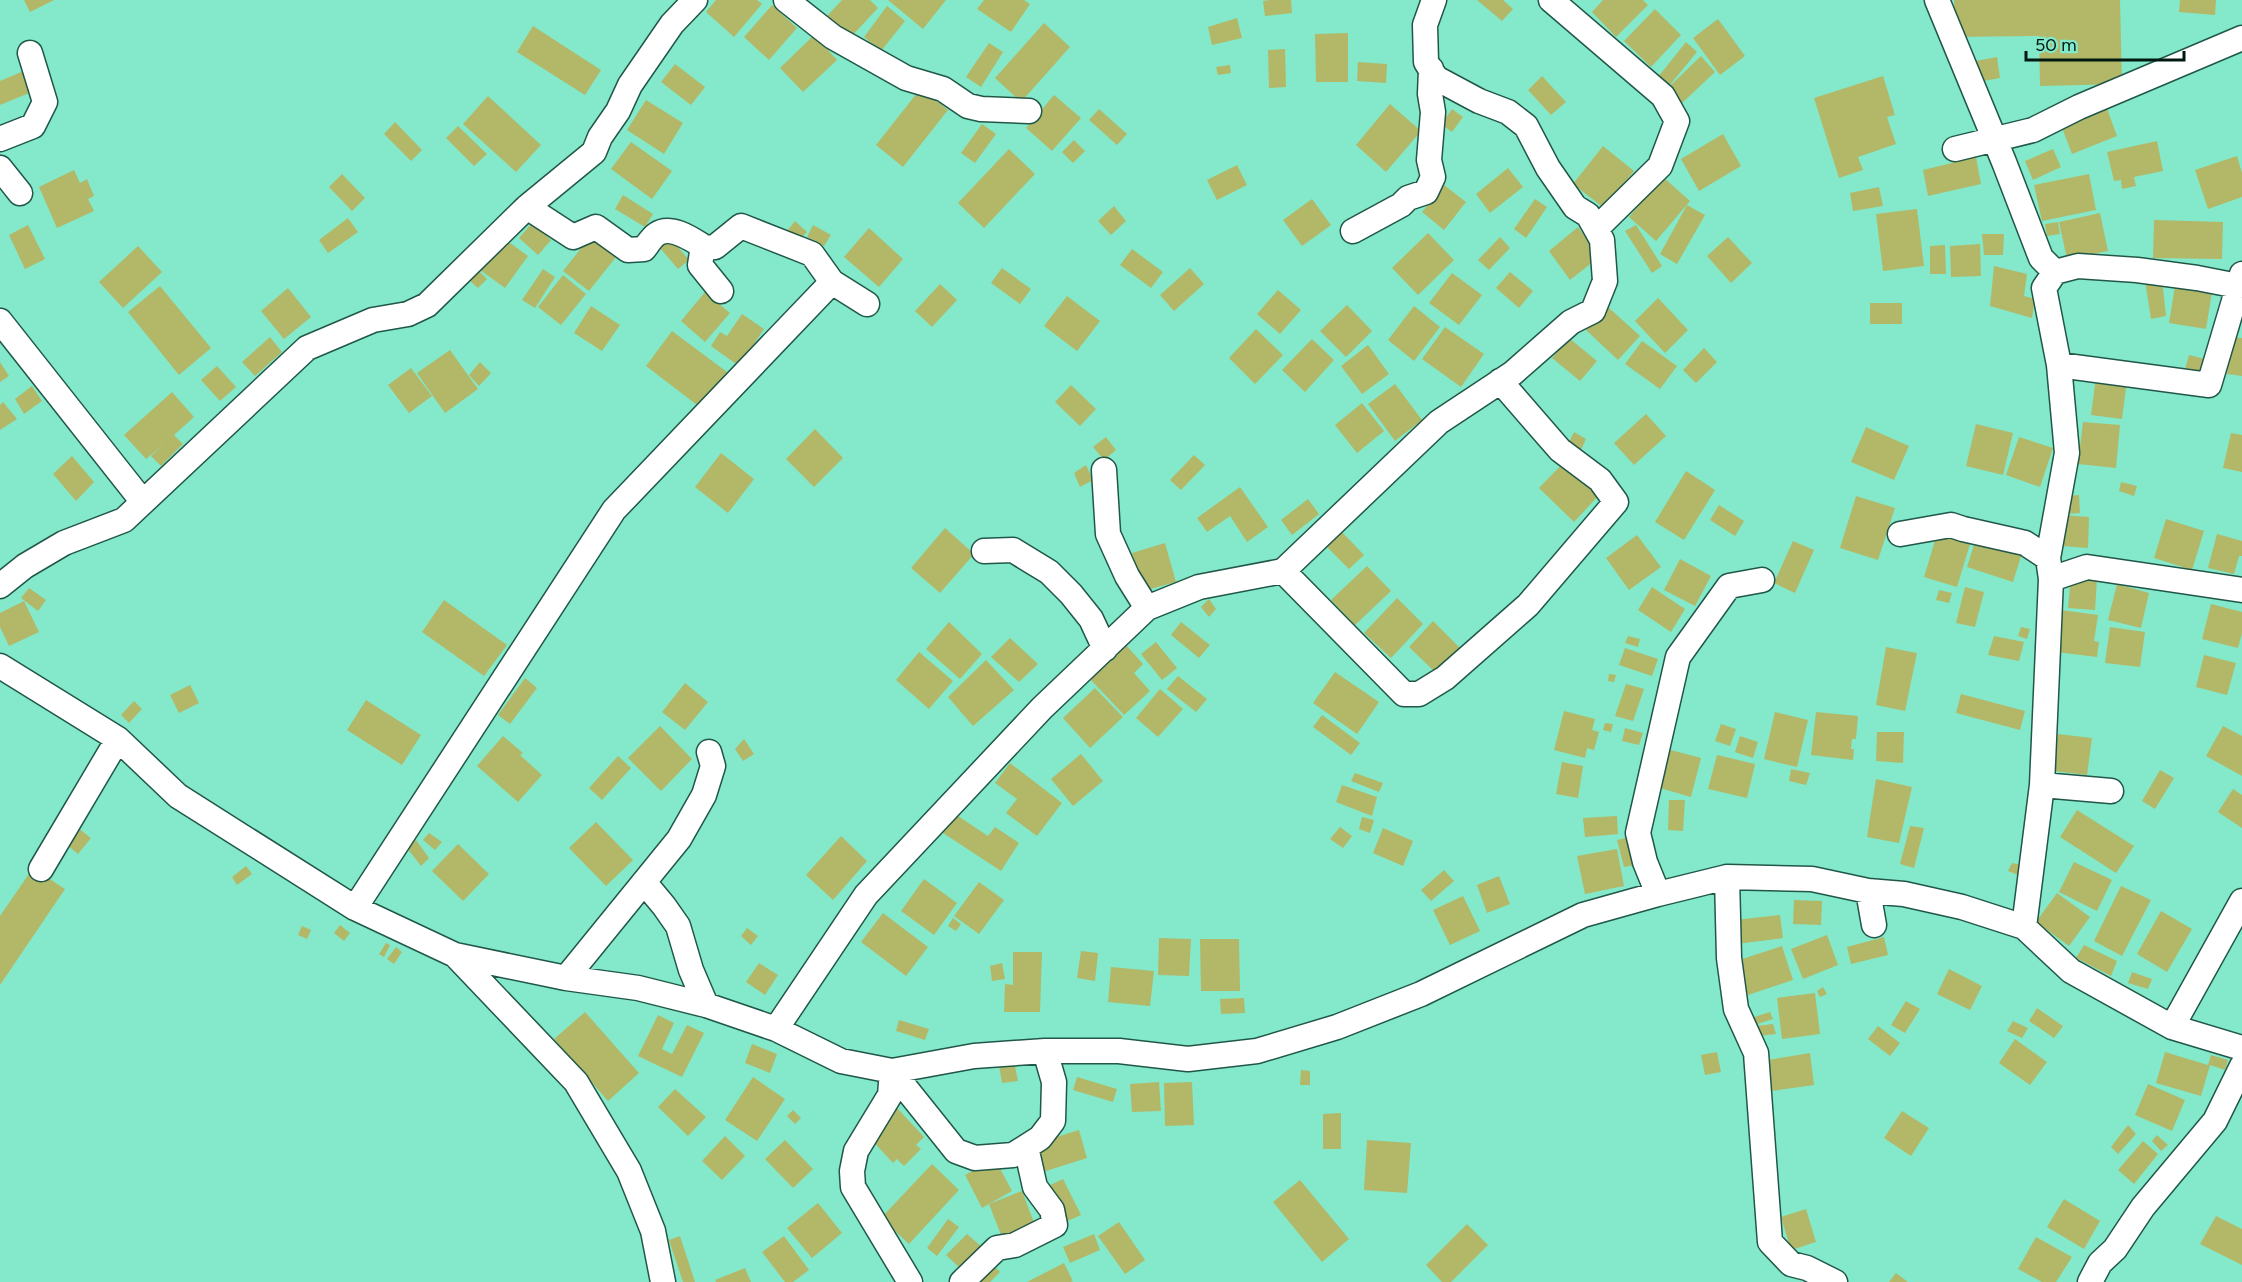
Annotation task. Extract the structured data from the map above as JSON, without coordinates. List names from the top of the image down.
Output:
{
  "scale_bar": "50 m"
}
